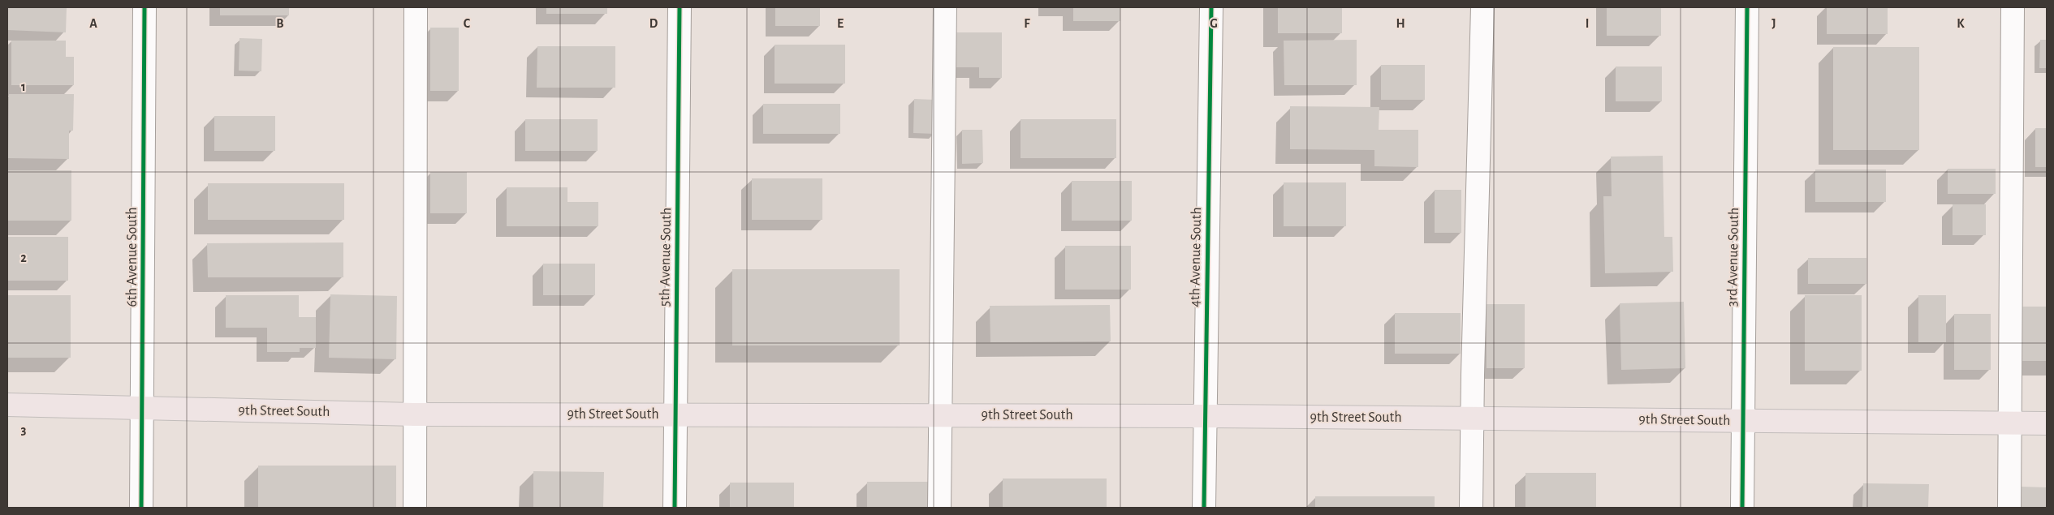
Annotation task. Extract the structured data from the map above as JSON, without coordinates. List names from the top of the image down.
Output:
{
  "streets": {
    "main road": ["9th Street South"],
    "street": [
      "6th Avenue South",
      "5th Avenue South",
      "4th Avenue South",
      "3rd Avenue South"
    ]
  },
  "crossings": [
    ["6th Avenue South", "9th Street South"],
    ["5th Avenue South", "9th Street South"],
    ["4th Avenue South", "9th Street South"],
    ["3rd Avenue South", "9th Street South"]
  ],
  "grid": {
    "columns": [
      "A",
      "B",
      "C",
      "D",
      "E",
      "F",
      "G",
      "H",
      "I",
      "J",
      "K"
    ],
    "rows": ["1", "2", "3"]
  }
}
